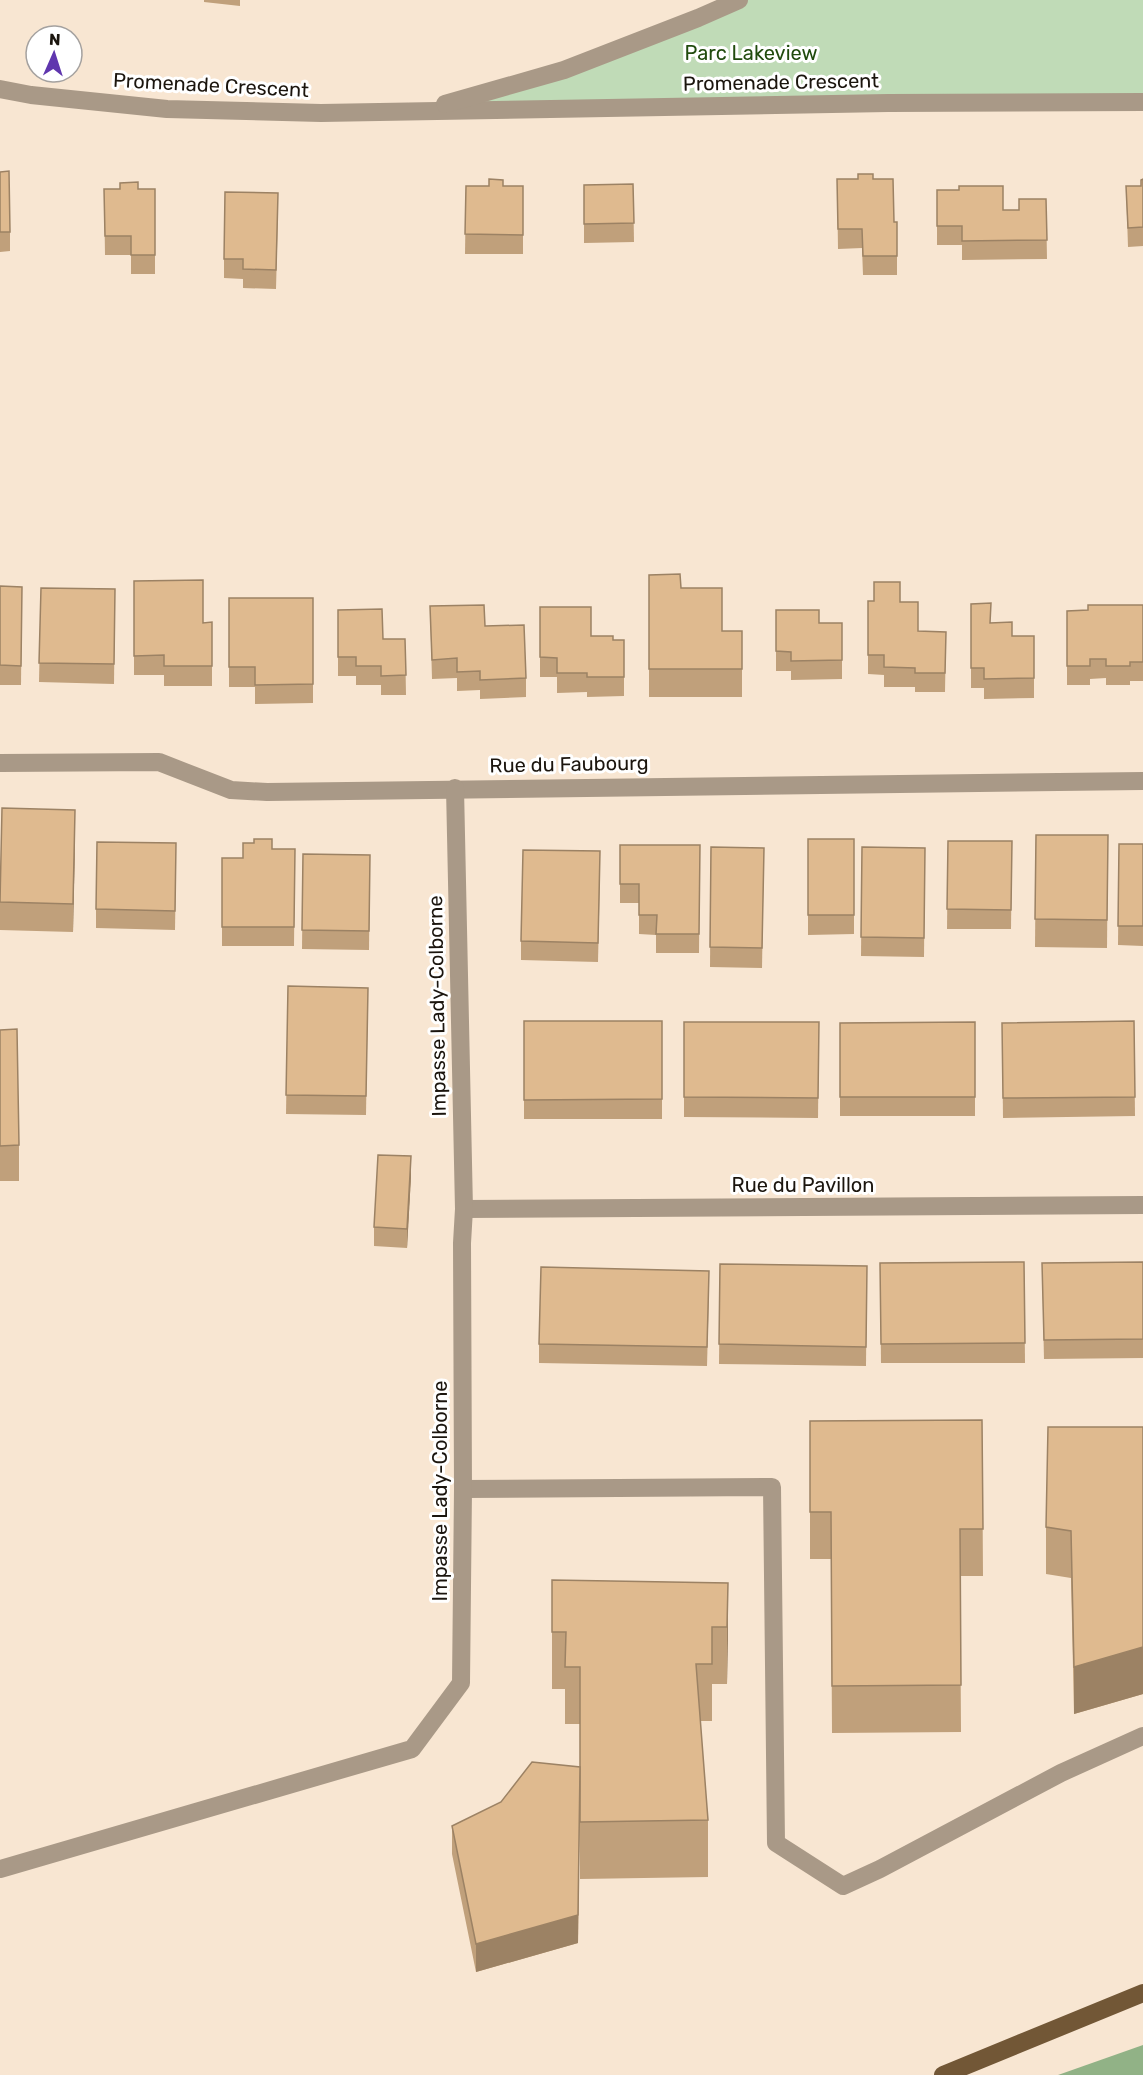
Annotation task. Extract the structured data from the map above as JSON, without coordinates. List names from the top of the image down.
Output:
{
  "streets": {
    "street": [
      "Promenade Crescent",
      "Rue du Faubourg",
      "Impasse Lady-Colborne",
      "Rue du Pavillon"
    ]
  },
  "crossings": [
    ["Rue du Faubourg", "Impasse Lady-Colborne"],
    ["Impasse Lady-Colborne", "Rue du Pavillon"]
  ],
  "parks": ["Parc Lakeview"],
  "north": "top"
}
